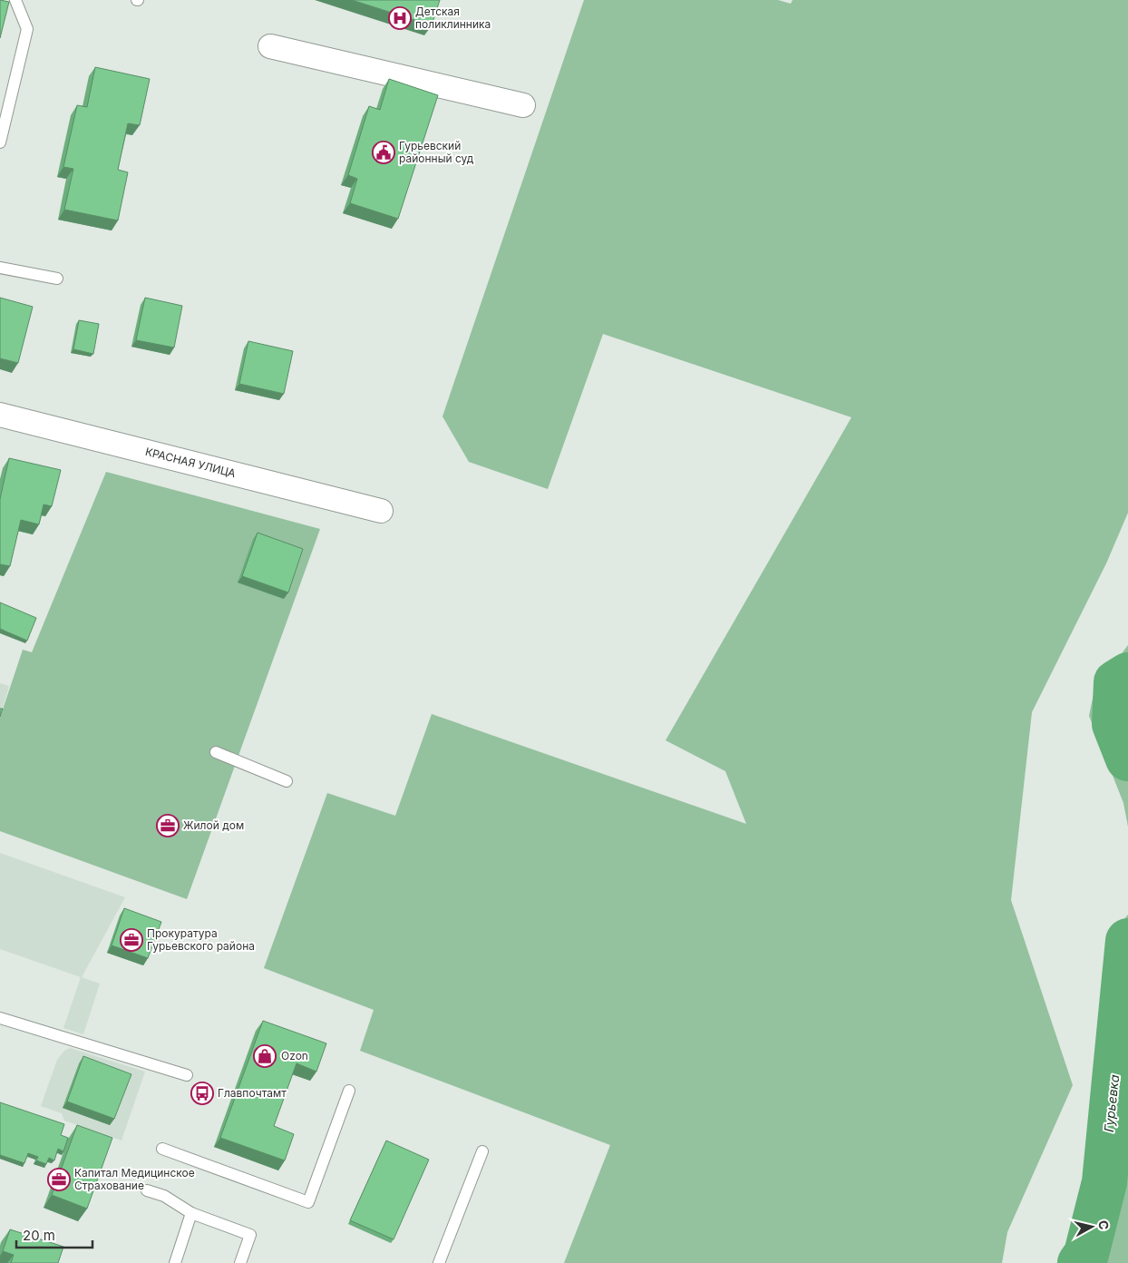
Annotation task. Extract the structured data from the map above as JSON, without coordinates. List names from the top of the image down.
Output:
{
  "streets": {
    "street": ["КРАСНАЯ УЛИЦА"]
  },
  "water": ["Гурьевка"],
  "places": {
    "hospital": ["Детская поликлинника"],
    "public building": ["Гурьевский районный суд"],
    "office": ["Жилой дом", "Прокуратура Гурьевского района", "Капитал Медицинское Страхование"],
    "shop": ["Ozon"],
    "bus stop": ["Главпочтамт"]
  },
  "scale_bar": "20 m",
  "north": "right"
}
